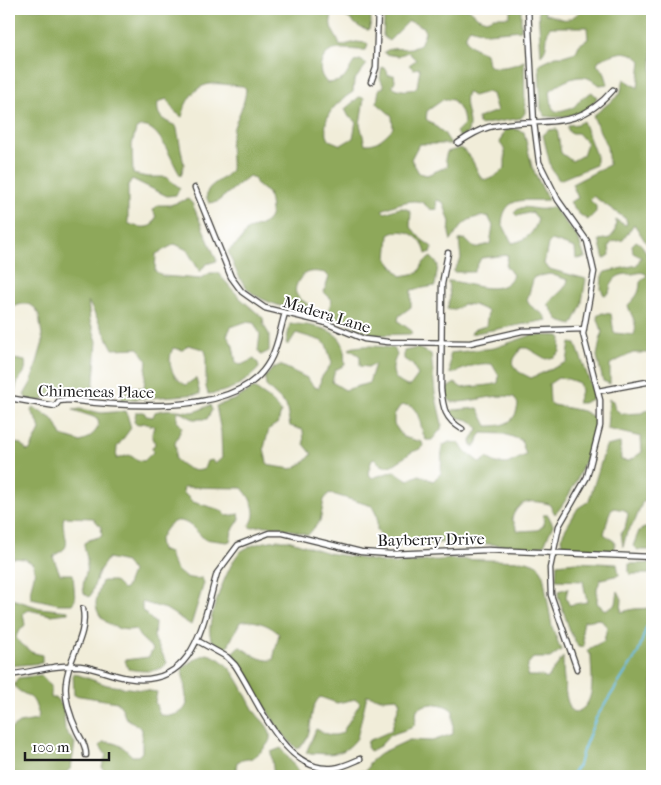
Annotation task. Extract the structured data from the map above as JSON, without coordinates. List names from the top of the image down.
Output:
{
  "streets": {
    "street": ["Madera Lane", "Chimeneas Place", "Bayberry Drive"]
  },
  "crossings": [
    ["Madera Lane", "Chimeneas Place"]
  ],
  "scale_bar": "100 m"
}
